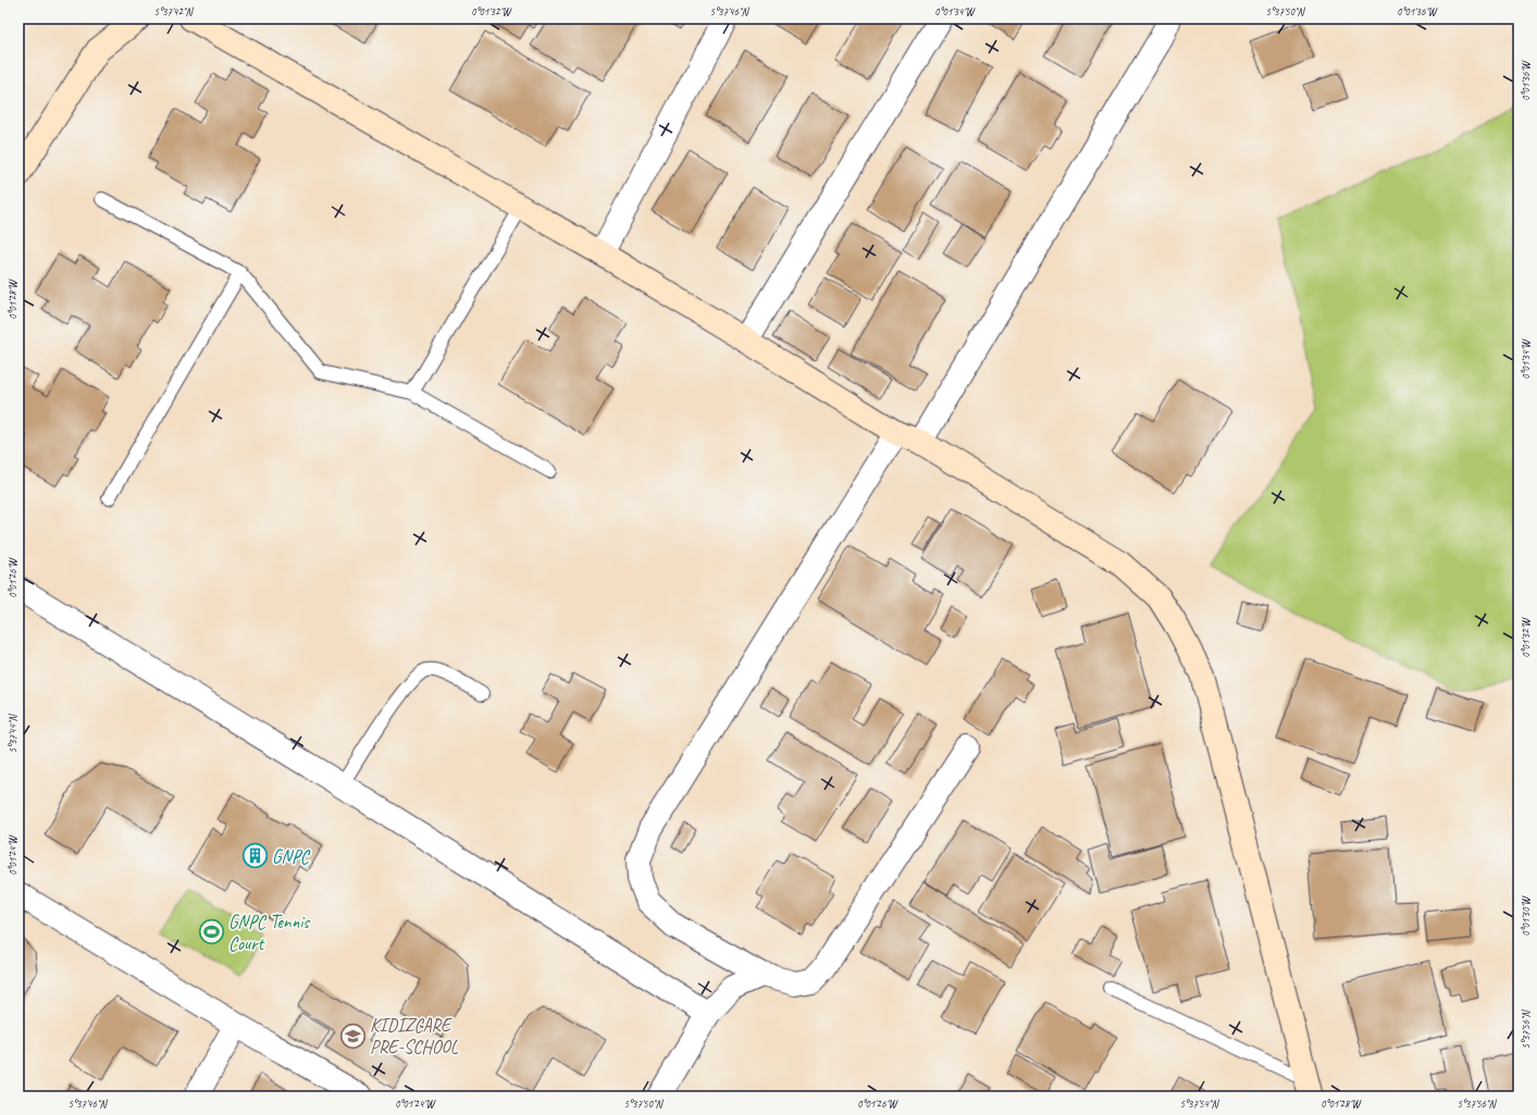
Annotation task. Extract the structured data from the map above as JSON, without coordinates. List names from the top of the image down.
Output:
{
  "places": {
    "building": ["GNPC"],
    "sports": ["GNPC Tennis Court"],
    "school or university": ["KIDIZCARE PRE-SCHOOL"]
  },
  "coordinates": [
    "5°37'42\"N",
    "0°01'32\"W",
    "5°37'46\"N",
    "0°01'34\"W",
    "5°37'50\"N",
    "0°01'36\"W",
    "0°01'28\"W",
    "0°01'26\"W",
    "5°37'44\"N",
    "0°01'24\"W",
    "0°01'30\"W",
    "5°37'56\"N",
    "5°37'54\"N"
  ]
}
